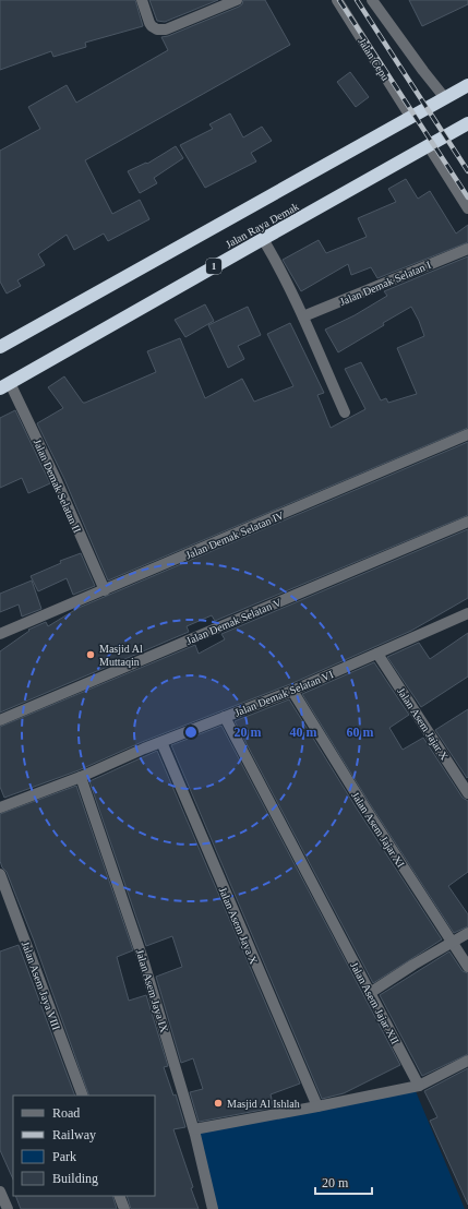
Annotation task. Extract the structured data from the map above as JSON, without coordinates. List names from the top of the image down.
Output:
{
  "streets": {
    "highway": ["Jalan Raya Demak", "1"],
    "street": [
      "Jalan Cepu",
      "Jalan Demak Selatan I",
      "Jalan Demak Selatan II",
      "Jalan Demak Selatan IV",
      "Jalan Demak Selatan V",
      "Jalan Demak Selatan VI",
      "Jalan Asem Jajar X",
      "Jalan Asem Jajar XI",
      "Jalan Asem Jaya X",
      "Jalan Asem Jaya VIII",
      "Jalan Asem Jaya IX",
      "Jalan Asem Jajar XII"
    ]
  },
  "crossings": [
    ["Jalan Cepu", "Jalan Raya Demak"],
    ["Jalan Raya Demak", "Jalan Demak Selatan II"],
    ["Jalan Demak Selatan II", "Jalan Demak Selatan IV"],
    ["Jalan Demak Selatan VI", "Jalan Asem Jajar X"],
    ["Jalan Demak Selatan VI", "Jalan Asem Jajar XI"],
    ["Jalan Demak Selatan VI", "Jalan Asem Jaya X"],
    ["Jalan Demak Selatan VI", "Jalan Asem Jaya IX"],
    ["Jalan Demak Selatan VI", "Jalan Asem Jajar XII"]
  ],
  "places": ["Masjid Al Muttaqin", "Masjid Al Ishlah"],
  "legend": [
    "Road",
    "Railway",
    "Park",
    "Building"
  ],
  "scale_bar": "20 m",
  "rings": ["20 m", "40 m", "60 m"]
}
